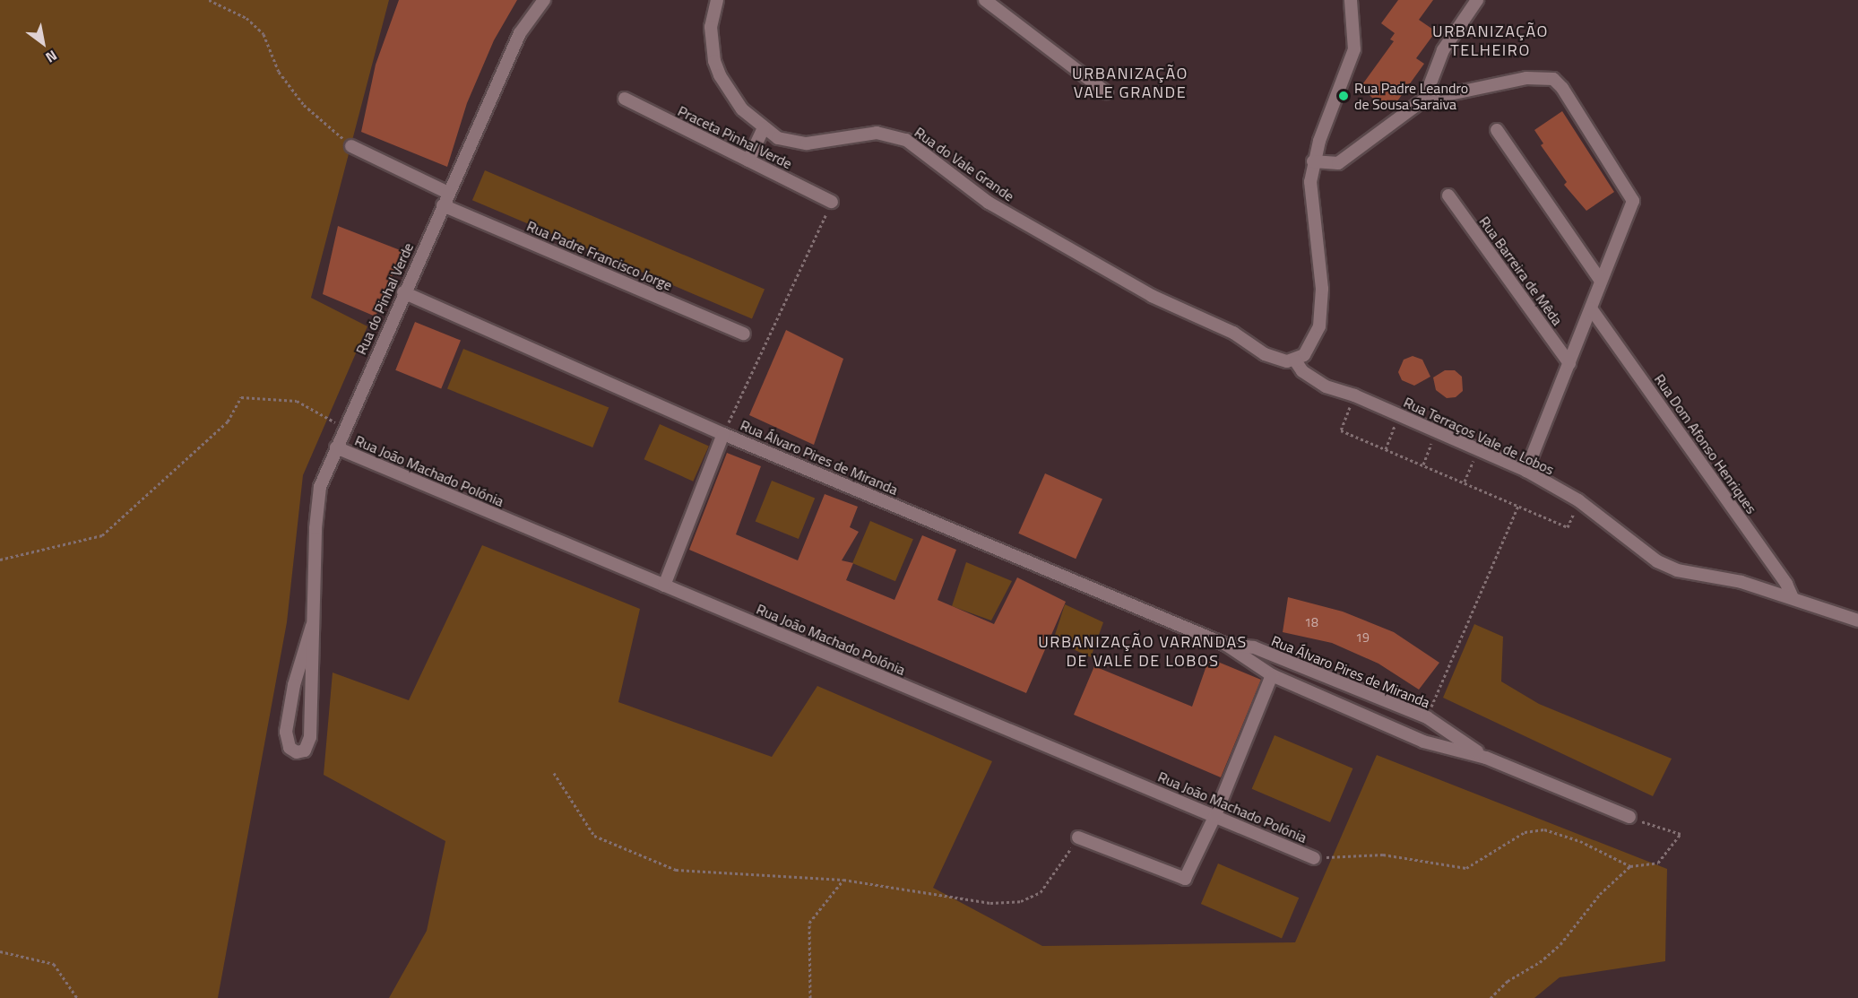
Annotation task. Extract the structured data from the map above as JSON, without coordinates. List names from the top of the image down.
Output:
{
  "streets": {
    "street": [
      "Praceta Pinhal Verde",
      "Rua do Vale Grande",
      "Rua Padre Francisco Jorge",
      "Rua Barreira de Mêda",
      "Rua do Pinhal Verde",
      "Rua Terraços Vale de Lobos",
      "Rua Dom Afonso Henriques",
      "Rua Álvaro Pires de Miranda",
      "Rua João Machado Polónia"
    ]
  },
  "crossings": [
    ["Rua do Vale Grande", "Rua Terraços Vale de Lobos"],
    ["Rua Padre Francisco Jorge", "Rua do Pinhal Verde"],
    ["Rua do Pinhal Verde", "Rua Álvaro Pires de Miranda"],
    ["Rua do Pinhal Verde", "Rua João Machado Polónia"],
    ["Rua Terraços Vale de Lobos", "Rua Dom Afonso Henriques"]
  ],
  "districts": ["URBANIZAÇÃO TELHEIRO", "URBANIZAÇÃO VALE GRANDE", "URBANIZAÇÃO VARANDAS DE VALE DE LOBOS"],
  "places": ["Rua Padre Leandro de Sousa Saraiva"],
  "house_numbers": ["18", "19"],
  "north": "bottom right"
}
